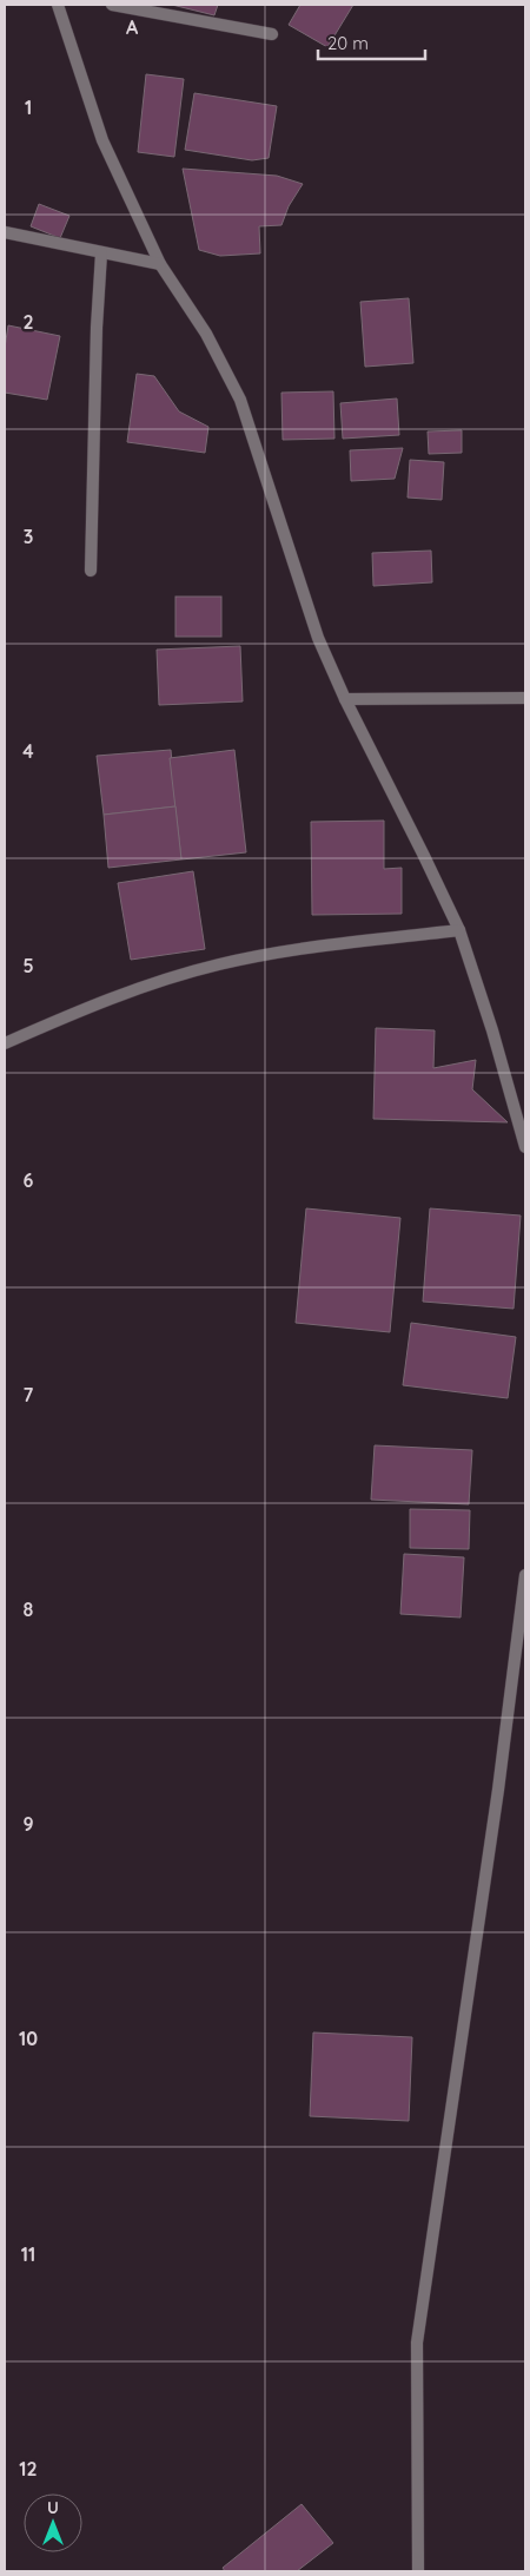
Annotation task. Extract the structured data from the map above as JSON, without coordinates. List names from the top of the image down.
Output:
{
  "scale_bar": "20 m",
  "north": "top",
  "grid": {
    "columns": ["A"],
    "rows": [
      "1",
      "2",
      "3",
      "4",
      "5",
      "6",
      "7",
      "8",
      "9",
      "10",
      "11",
      "12"
    ]
  }
}
